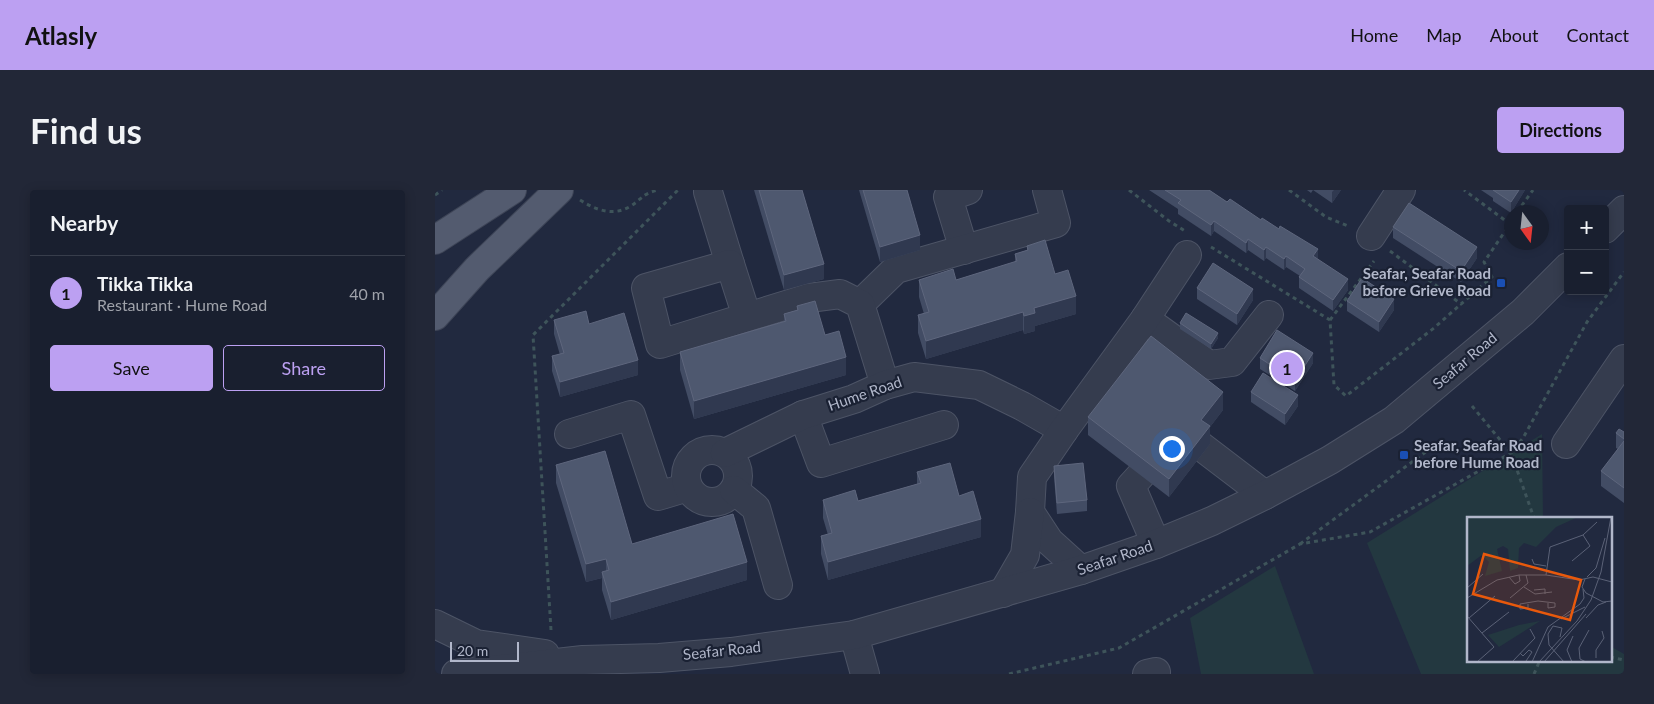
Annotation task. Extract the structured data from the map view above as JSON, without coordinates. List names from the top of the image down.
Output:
{
  "streets": {
    "street": ["Seafar Road", "Hume Road"]
  },
  "places": {
    "transit": ["Seafar, Seafar Road before Grieve Road", "Seafar, Seafar Road before Hume Road"]
  },
  "scale_bar": "20 m",
  "north": "bottom",
  "page": {
    "header": "Atlasly",
    "nav": [
      "Home",
      "Map",
      "About",
      "Contact"
    ],
    "buttons": [
      "Directions",
      ["Save", "Share"]
    ],
    "title": "Find us",
    "heading": "Nearby",
    "map_buttons": ["+", "−"],
    "list": [
      {
        "mark": "1",
        "name": "Tikka Tikka",
        "note": "Restaurant · Hume Road",
        "value": "40 m"
      }
    ],
    "pins": "1",
    "scale": "20 m"
  }
}
